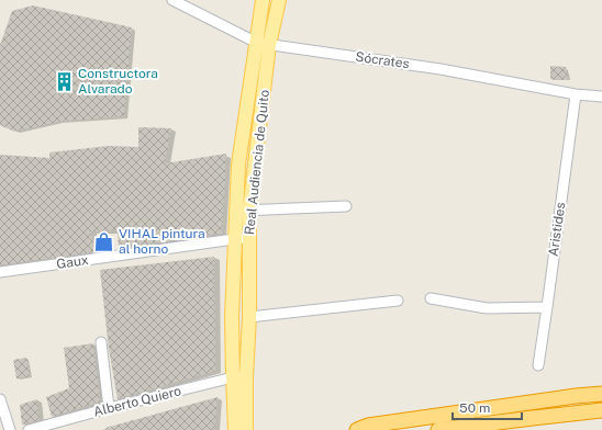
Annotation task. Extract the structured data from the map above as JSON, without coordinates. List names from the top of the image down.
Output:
{
  "streets": {
    "main road": ["Real Audiencia de Quito"],
    "street": [
      "Sócrates",
      "Aristides",
      "Gaux",
      "Alberto Quiero"
    ]
  },
  "crossings": [
    ["Sócrates", "Real Audiencia de Quito"],
    ["Sócrates", "Aristides"],
    ["Real Audiencia de Quito", "Gaux"],
    ["Real Audiencia de Quito", "Alberto Quiero"]
  ],
  "places": {
    "building": ["Constructora Alvarado"],
    "shop": ["VIHAL pintura al horno"]
  },
  "scale_bar": "50 m"
}
